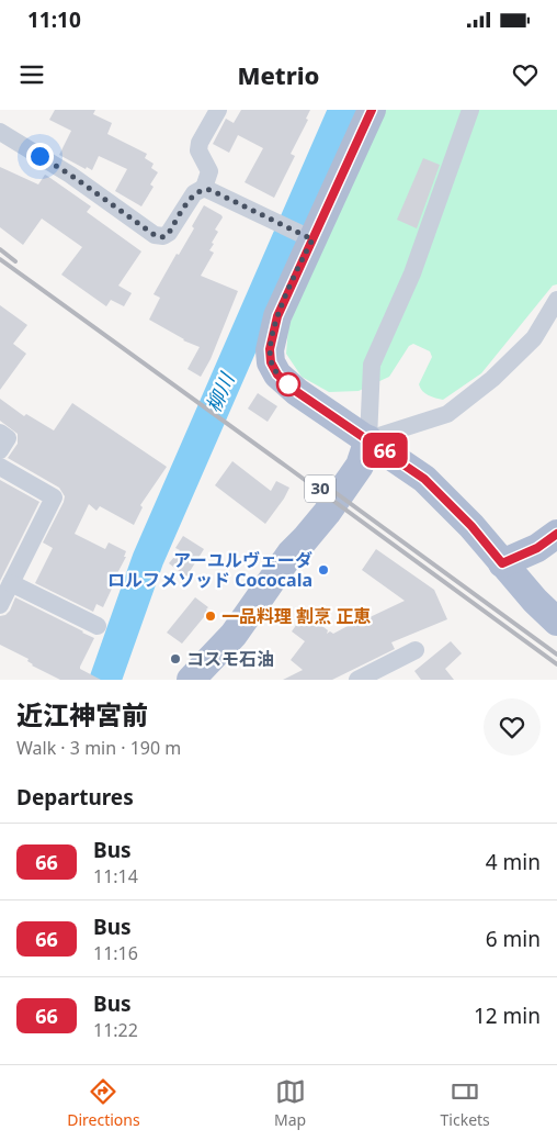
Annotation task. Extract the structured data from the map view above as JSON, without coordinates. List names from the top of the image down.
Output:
{
  "streets": {
    "main road": ["30"]
  },
  "water": ["柳川"],
  "places": ["アーユルヴェーダ ロルフメソッド Cococala", "一品料理 割烹 正恵", "コスモ石油"],
  "lines": ["bus line 66"],
  "page": {
    "status": "11:10",
    "header": "Metrio",
    "on_map": "66",
    "heading": [
      ["近江神宮前", "Walk · 3 min · 190 m"],
      "Departures"
    ],
    "list": [
      {
        "mark": "66",
        "name": "Bus",
        "note": "11:14",
        "value": "4 min"
      },
      {
        "mark": "66",
        "name": "Bus",
        "note": "11:16",
        "value": "6 min"
      },
      {
        "mark": "66",
        "name": "Bus",
        "note": "11:22",
        "value": "12 min"
      }
    ],
    "tabs": ["Directions", "Map", "Tickets"]
  }
}
